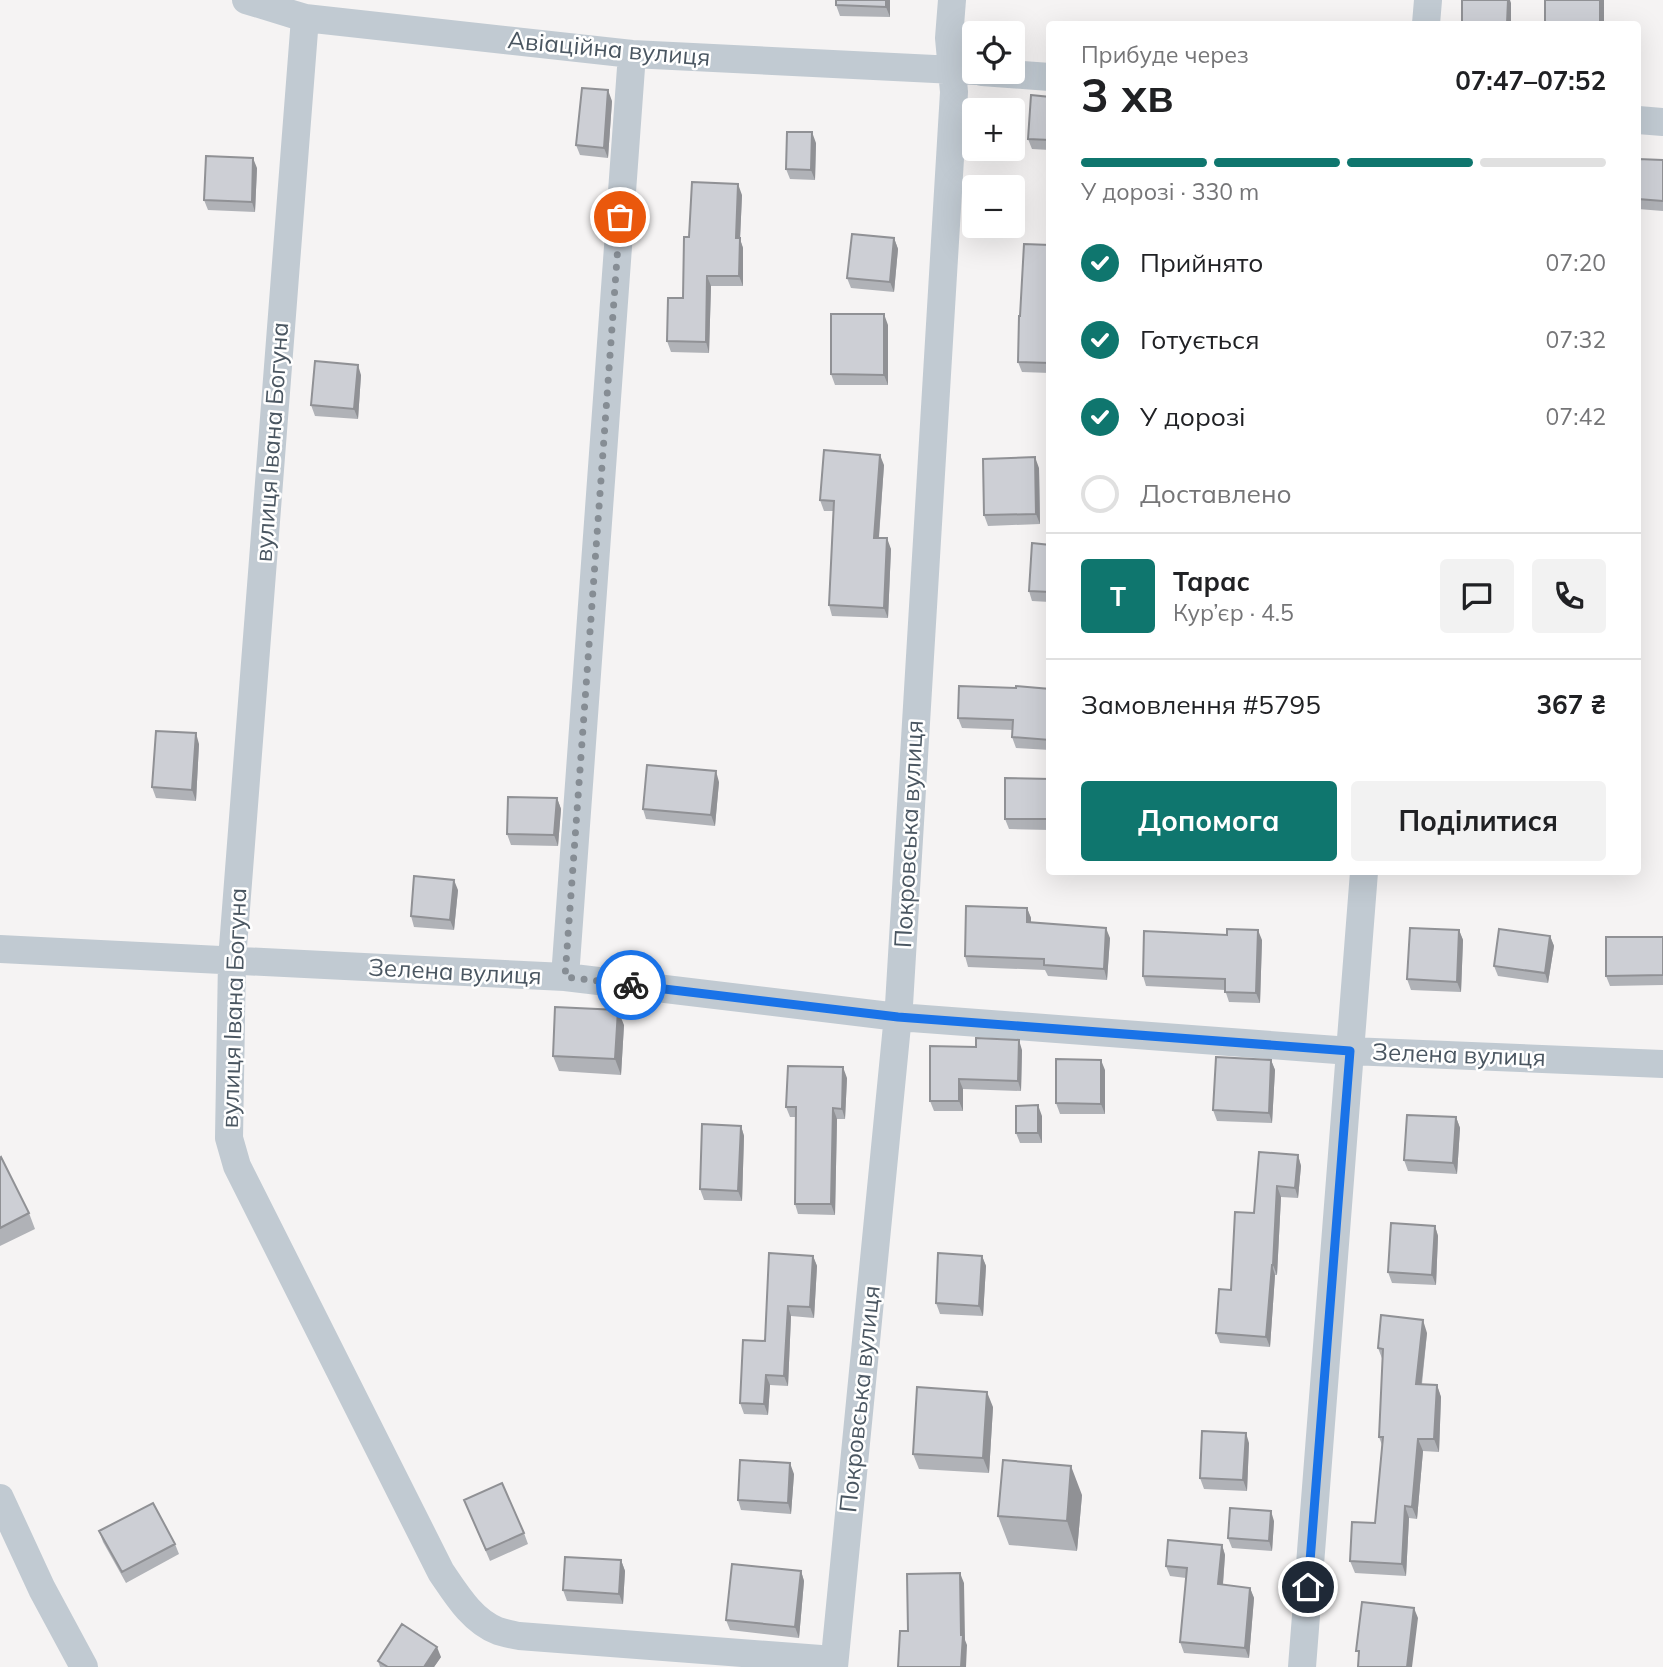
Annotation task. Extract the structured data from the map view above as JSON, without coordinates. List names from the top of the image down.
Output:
{
  "streets": {
    "street": [
      "Авіаційна вулиця",
      "вулиця Івана Богуна",
      "Покровська вулиця",
      "Зелена вулиця"
    ]
  },
  "crossings": [
    ["Авіаційна вулиця", "вулиця Івана Богуна"],
    ["вулиця Івана Богуна", "Покровська вулиця"],
    ["вулиця Івана Богуна", "Зелена вулиця"],
    ["Покровська вулиця", "Зелена вулиця"]
  ],
  "page": {
    "map_buttons": ["+", "−"],
    "heading": ["3 хв", "Прибуде через", "07:47–07:52"],
    "panel": [
      "Тарас",
      "Кур’єр · 4.5",
      "Замовлення #5795",
      "367 ₴"
    ],
    "bar": "У дорозі · 330 m",
    "list": [
      ["Прийнято", "07:20"],
      ["Готується", "07:32"],
      ["У дорозі", "07:42"],
      "Доставлено"
    ],
    "round": "Т",
    "buttons": ["Допомога", "Поділитися"]
  }
}
